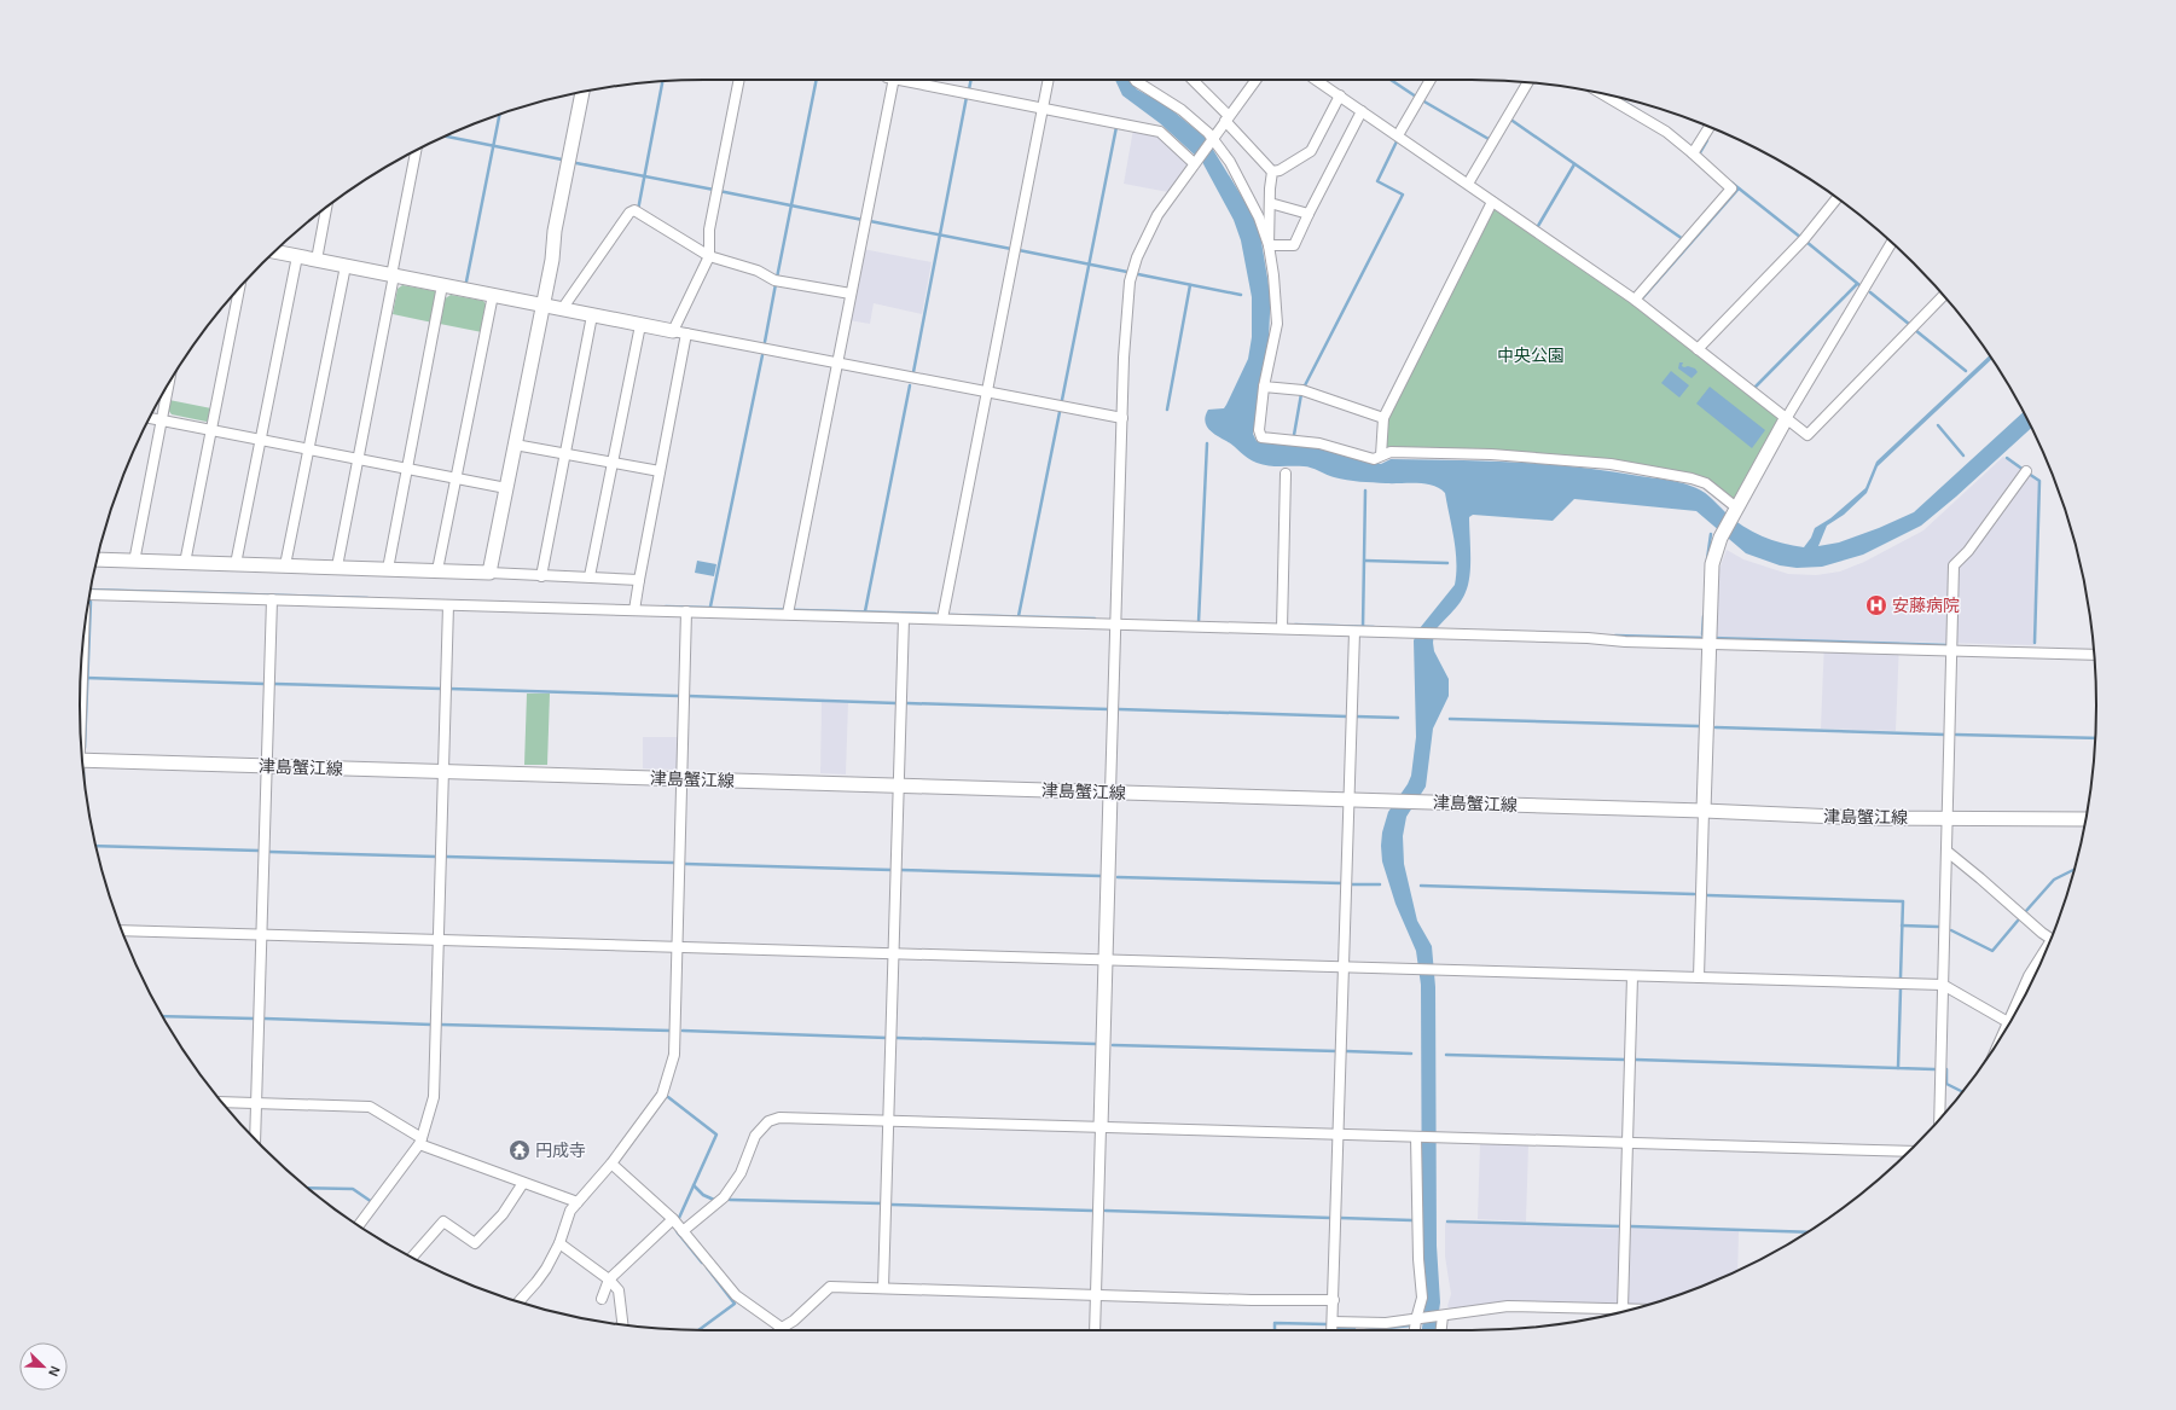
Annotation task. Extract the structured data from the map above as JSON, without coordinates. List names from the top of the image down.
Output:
{
  "streets": {
    "street": ["津島蟹江線"]
  },
  "parks": ["中央公園"],
  "places": {
    "hospital": ["安藤病院"],
    "temple": ["円成寺"]
  },
  "north": "bottom right"
}
